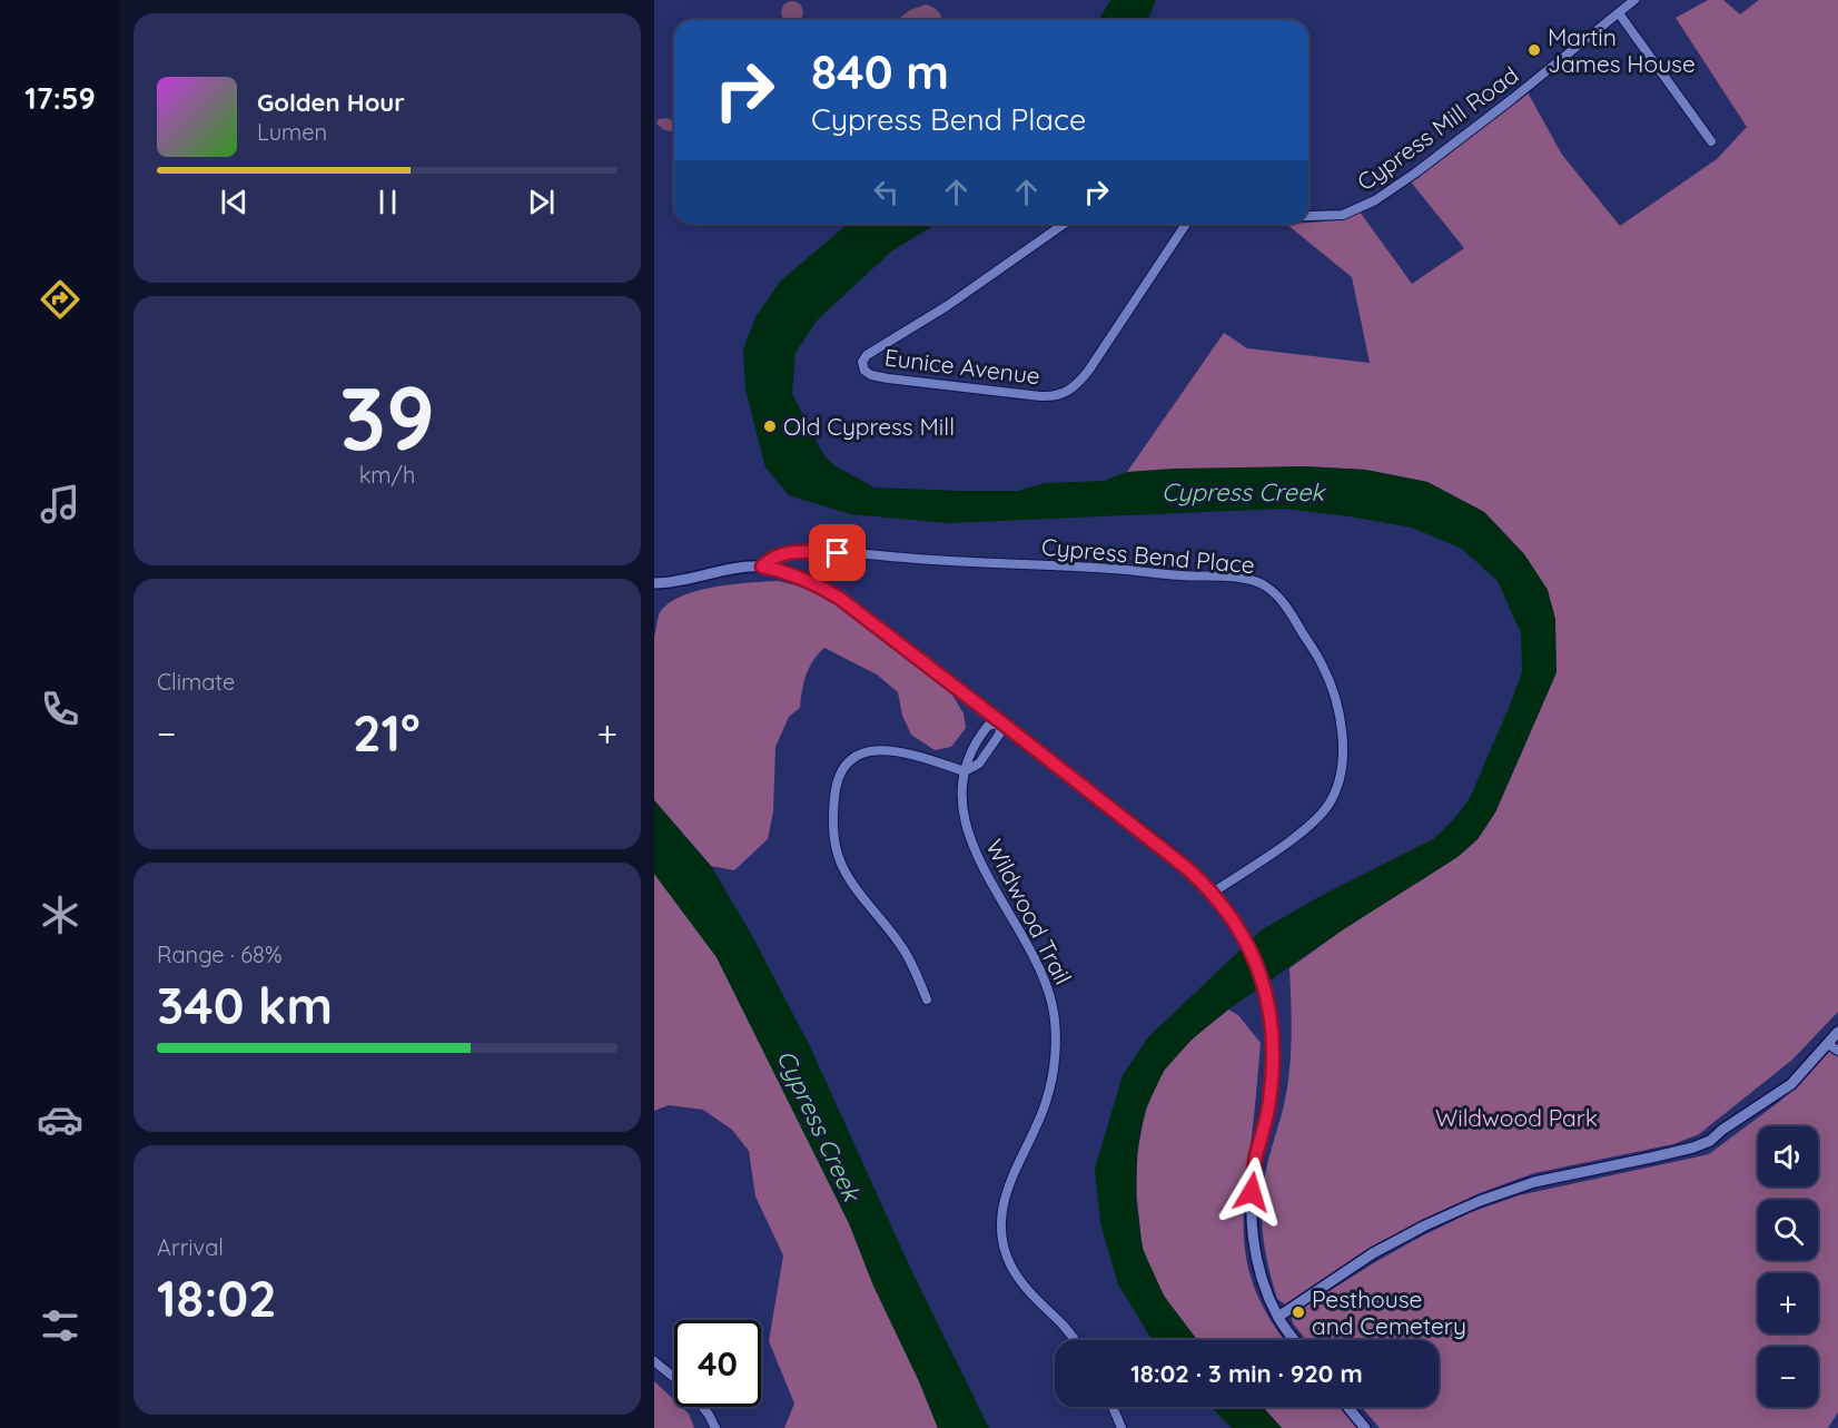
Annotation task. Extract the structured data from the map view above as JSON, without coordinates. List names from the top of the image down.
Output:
{
  "streets": {
    "street": [
      "Cypress Mill Road",
      "Eunice Avenue",
      "Cypress Bend Place",
      "Wildwood Trail"
    ]
  },
  "water": ["Cypress Creek"],
  "parks": ["Wildwood Park"],
  "places": ["Martin James House", "Old Cypress Mill", "Pesthouse and Cemetery"],
  "page": {
    "tabs": "17:59",
    "turn": ["840 m", "Cypress Bend Place"],
    "song": ["Golden Hour", "Lumen"],
    "tile": [
      ["39", "km/h"],
      "Climate",
      ["Range · 68%", "340 km"],
      ["Arrival", "18:02"]
    ],
    "heat": ["−", "21°", "+"],
    "map_buttons": ["+", "−"],
    "limit": "40",
    "trip": "18:02 · 3 min · 920 m"
  }
}
